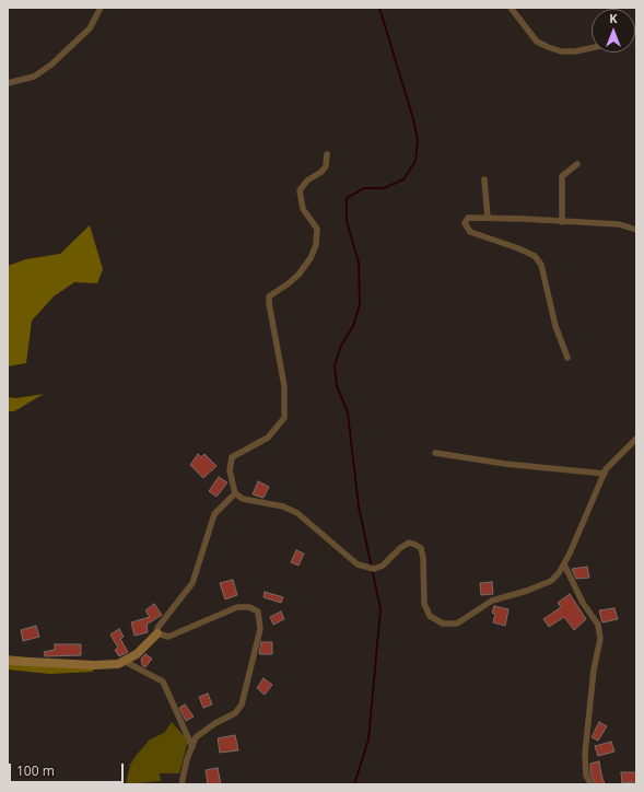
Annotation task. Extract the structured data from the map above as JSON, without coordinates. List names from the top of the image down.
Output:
{
  "scale_bar": "100 m",
  "north": "top"
}
